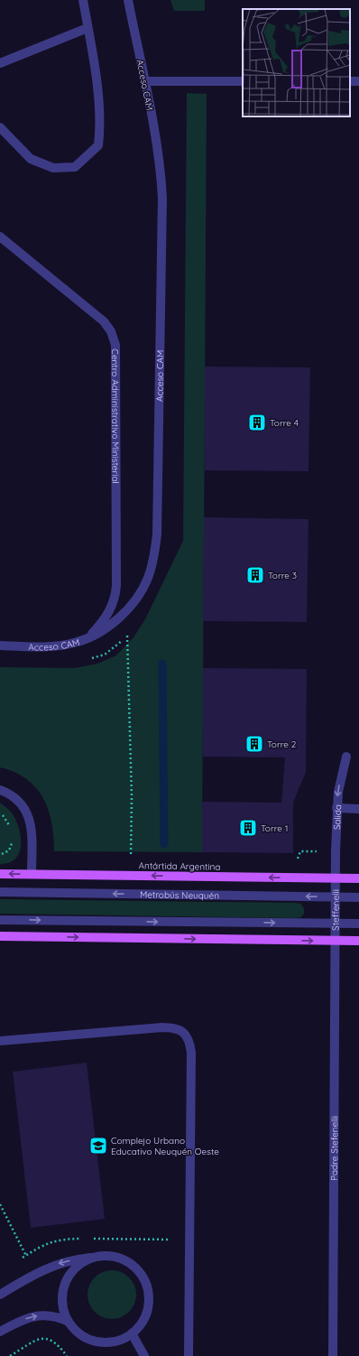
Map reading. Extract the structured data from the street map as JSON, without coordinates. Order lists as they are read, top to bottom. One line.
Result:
{"streets":{"main road":["Antártida Argentina"],"street":["Acceso CAM","Centro Administrativo Ministerial","Salida","Metrobús Neuquén","Steffenelli","Padre Stefenelli"]},"crossings":[["Acceso CAM","Centro Administrativo Ministerial"],["Salida","Antártida Argentina"],["Salida","Steffenelli"],["Antártida Argentina","Steffenelli"],["Metrobús Neuquén","Steffenelli"],["Steffenelli","Padre Stefenelli"]],"one_way":["Salida"],"places":{"building":["Torre 4","Torre 3","Torre 2","Torre 1"],"school or university":["Complejo Urbano Educativo Neuquén Oeste"]}}
